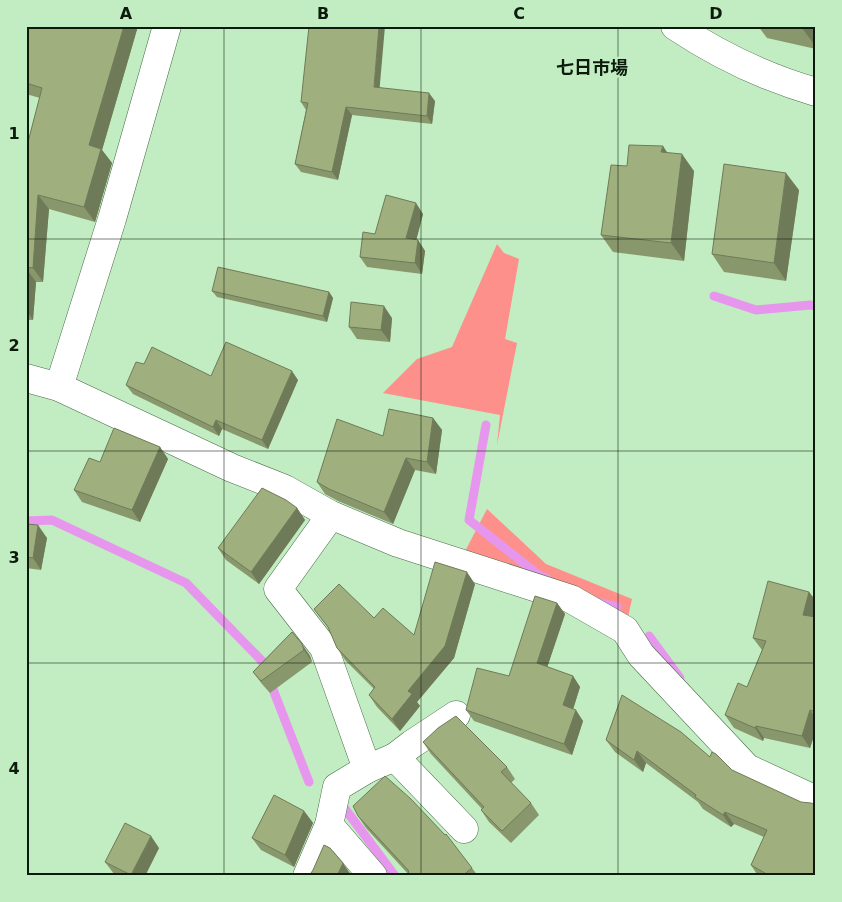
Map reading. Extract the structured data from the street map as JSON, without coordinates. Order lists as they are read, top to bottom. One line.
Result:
{"districts":["七日市場"],"grid":{"columns":["A","B","C","D"],"rows":["1","2","3","4"]}}
